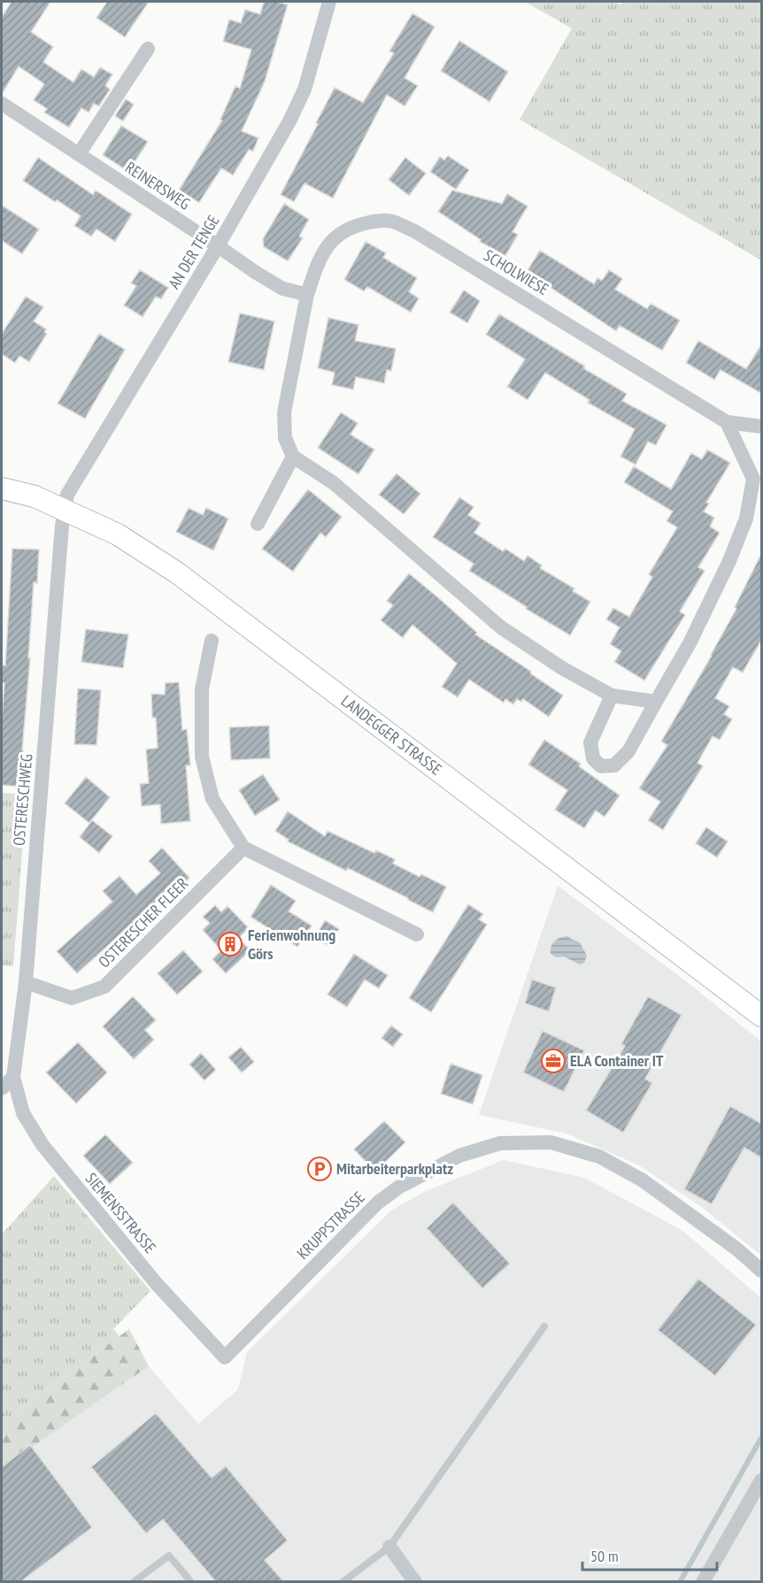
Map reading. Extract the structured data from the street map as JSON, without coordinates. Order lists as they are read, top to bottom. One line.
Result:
{"streets":{"main road":["LANDEGGER STRASSE"],"street":["REINERSWEG","AN DER TENGE","SCHOLWIESE","OSTERESCHWEG","OSTERESCHER FLEER","SIEMENSSTRASSE","KRUPPSTRASSE"]},"crossings":[["REINERSWEG","AN DER TENGE"],["AN DER TENGE","LANDEGGER STRASSE"],["AN DER TENGE","OSTERESCHWEG"],["LANDEGGER STRASSE","OSTERESCHWEG"],["OSTERESCHWEG","OSTERESCHER FLEER"],["OSTERESCHWEG","SIEMENSSTRASSE"],["SIEMENSSTRASSE","KRUPPSTRASSE"]],"places":{"building":["Ferienwohnung Görs"],"office":["ELA Container IT"],"parking":["Mitarbeiterparkplatz"]},"scale_bar":"50 m"}
